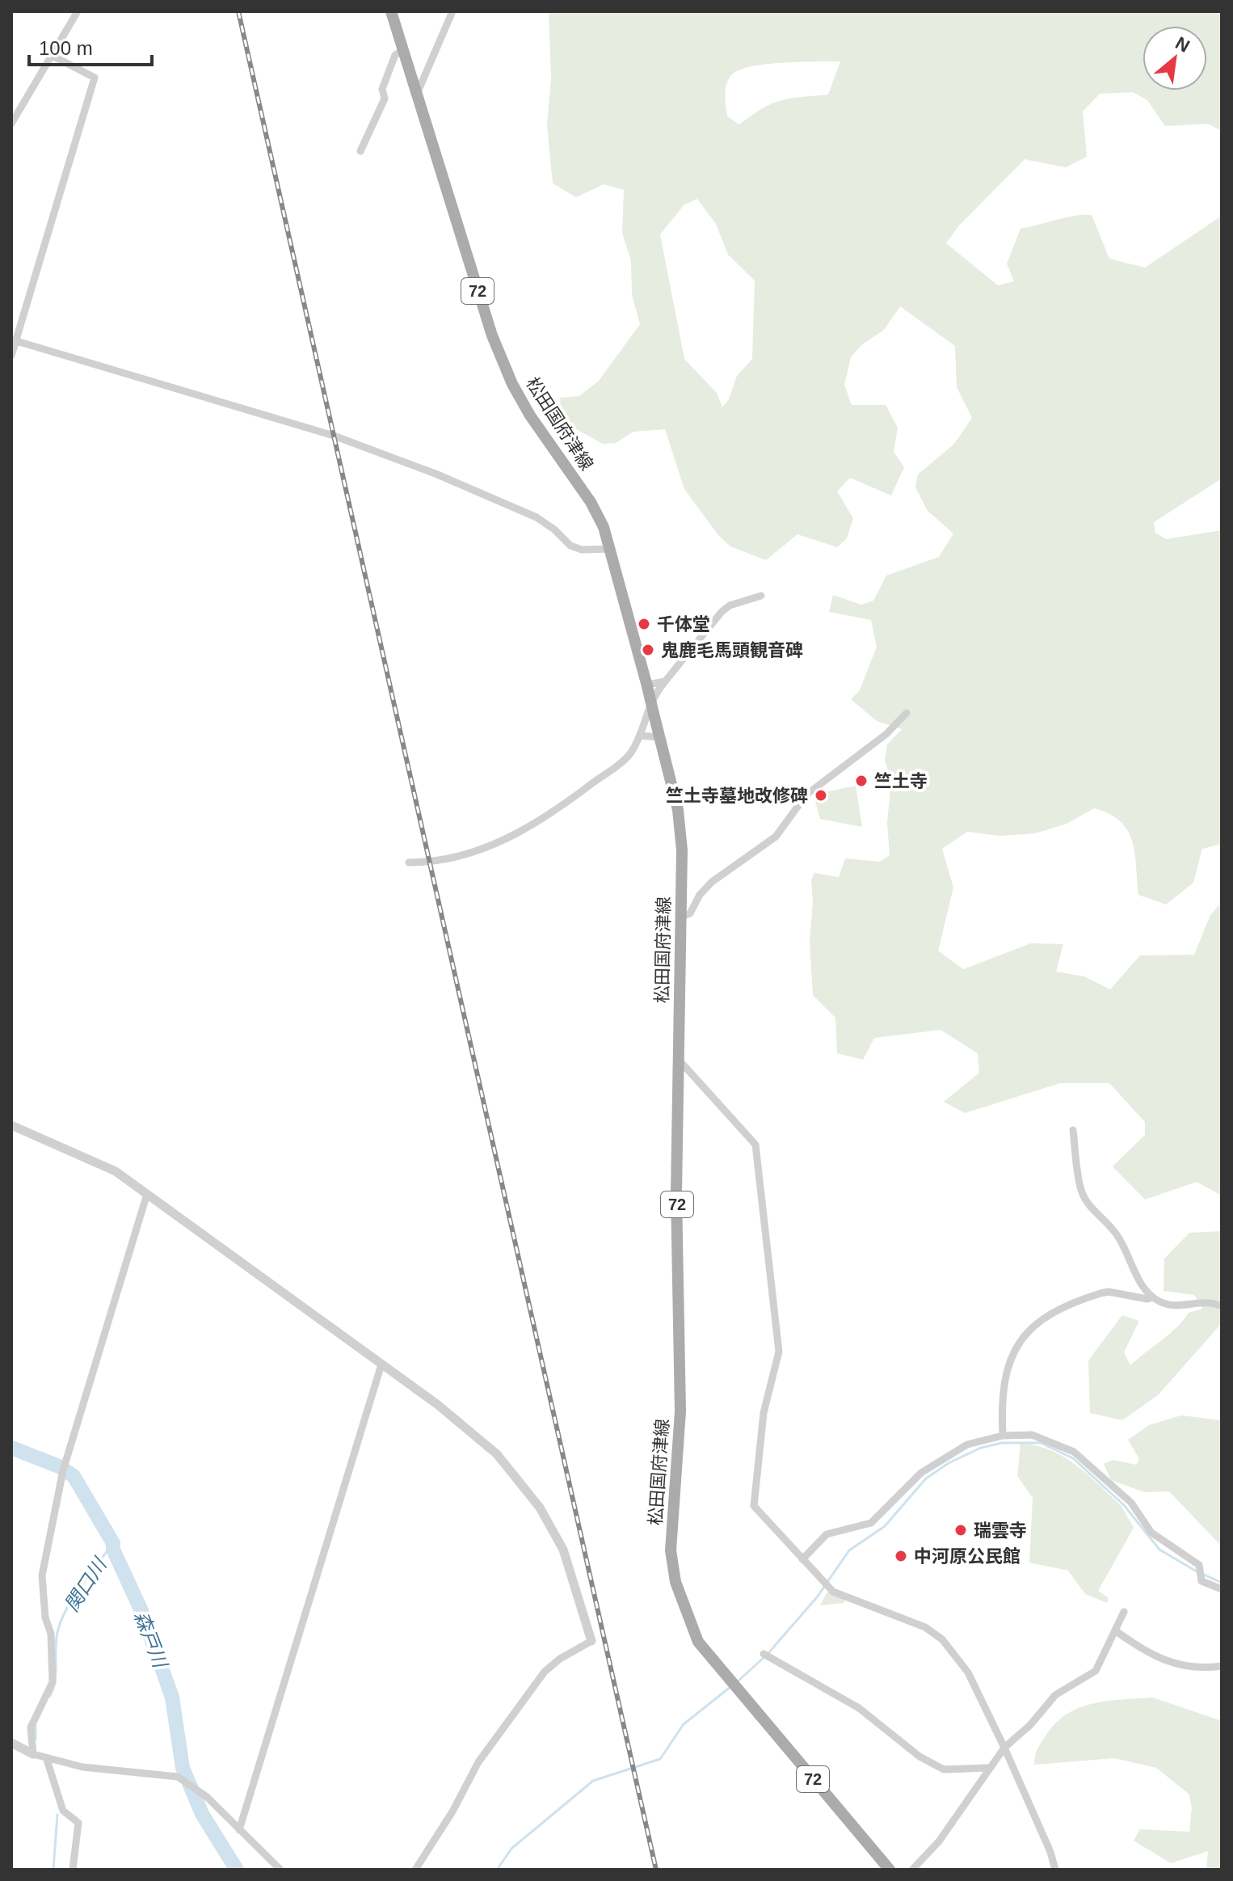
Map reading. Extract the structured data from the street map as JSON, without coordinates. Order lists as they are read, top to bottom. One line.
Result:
{"streets":{"main road":["72","松田国府津線"]},"water":["関口川","森戸川"],"places":["千体堂","鬼鹿毛馬頭観音碑","竺土寺","竺土寺墓地改修碑","瑞雲寺","中河原公民館"],"scale_bar":"100 m","north":"top right"}
